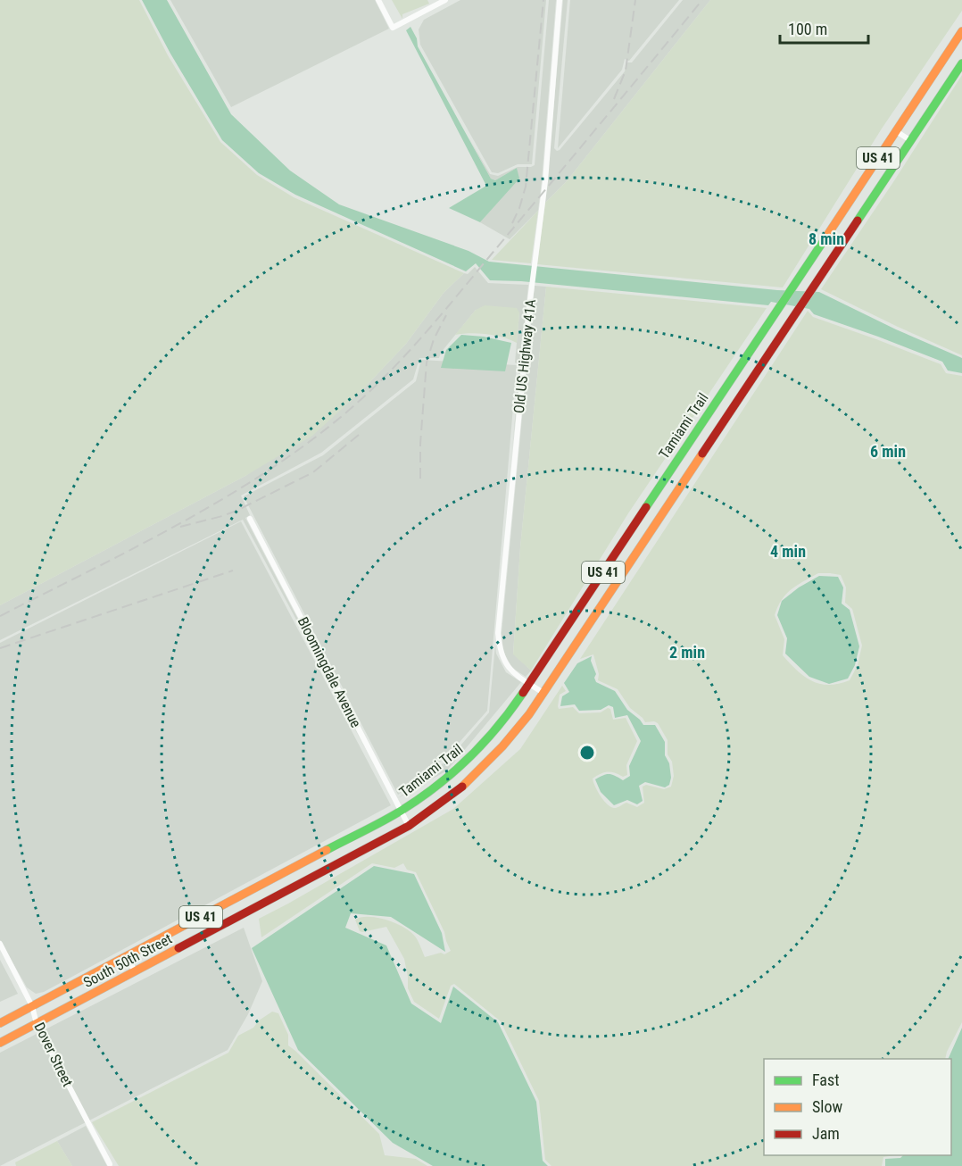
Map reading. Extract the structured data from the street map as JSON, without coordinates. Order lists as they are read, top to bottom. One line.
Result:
{"streets":{"main road":["US 41","Tamiami Trail","South 50th Street"],"street":["Old US Highway 41A","Bloomingdale Avenue","Dover Street"]},"crossings":[["US 41","Old US Highway 41A"],["US 41","Bloomingdale Avenue"],["US 41","South 50th Street"],["Old US Highway 41A","Tamiami Trail"],["Tamiami Trail","Bloomingdale Avenue"],["Tamiami Trail","South 50th Street"],["Bloomingdale Avenue","South 50th Street"],["South 50th Street","Dover Street"]],"legend":["Fast","Slow","Jam"],"scale_bar":"100 m","rings":["8 min","6 min","4 min","2 min"]}
